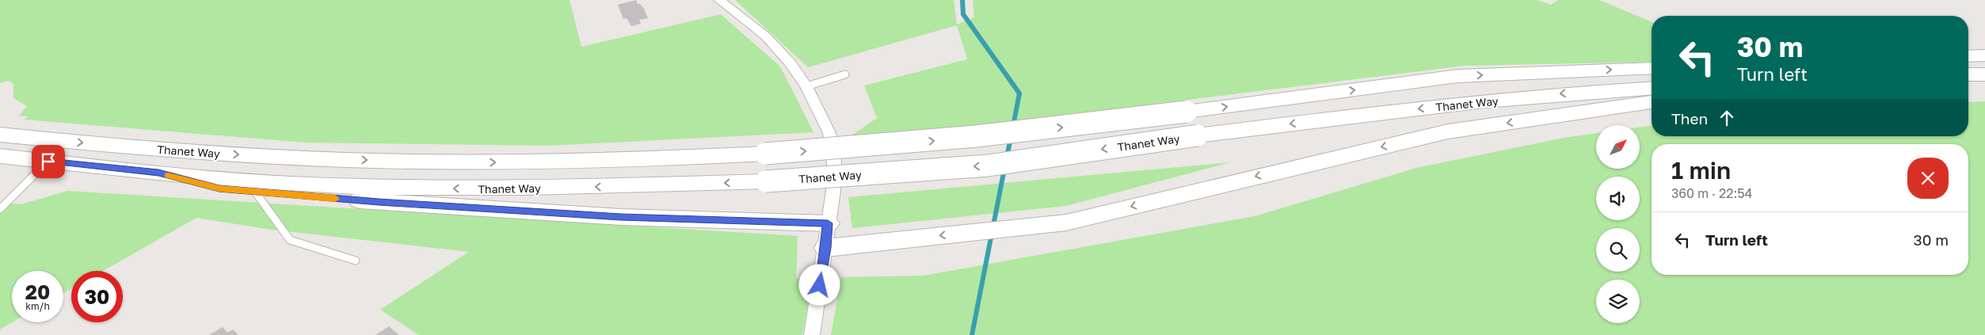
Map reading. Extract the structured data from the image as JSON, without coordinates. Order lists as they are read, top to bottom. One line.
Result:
{"streets":{"highway":["Thanet Way"]},"north":"top right","page":{"turn":["30 m","Turn left"],"then":"Then","heading":["1 min","360 m · 22:54"],"list":[{"name":"Turn left","value":"30 m"}],"speed":"20 km/h","limit":"30"}}
